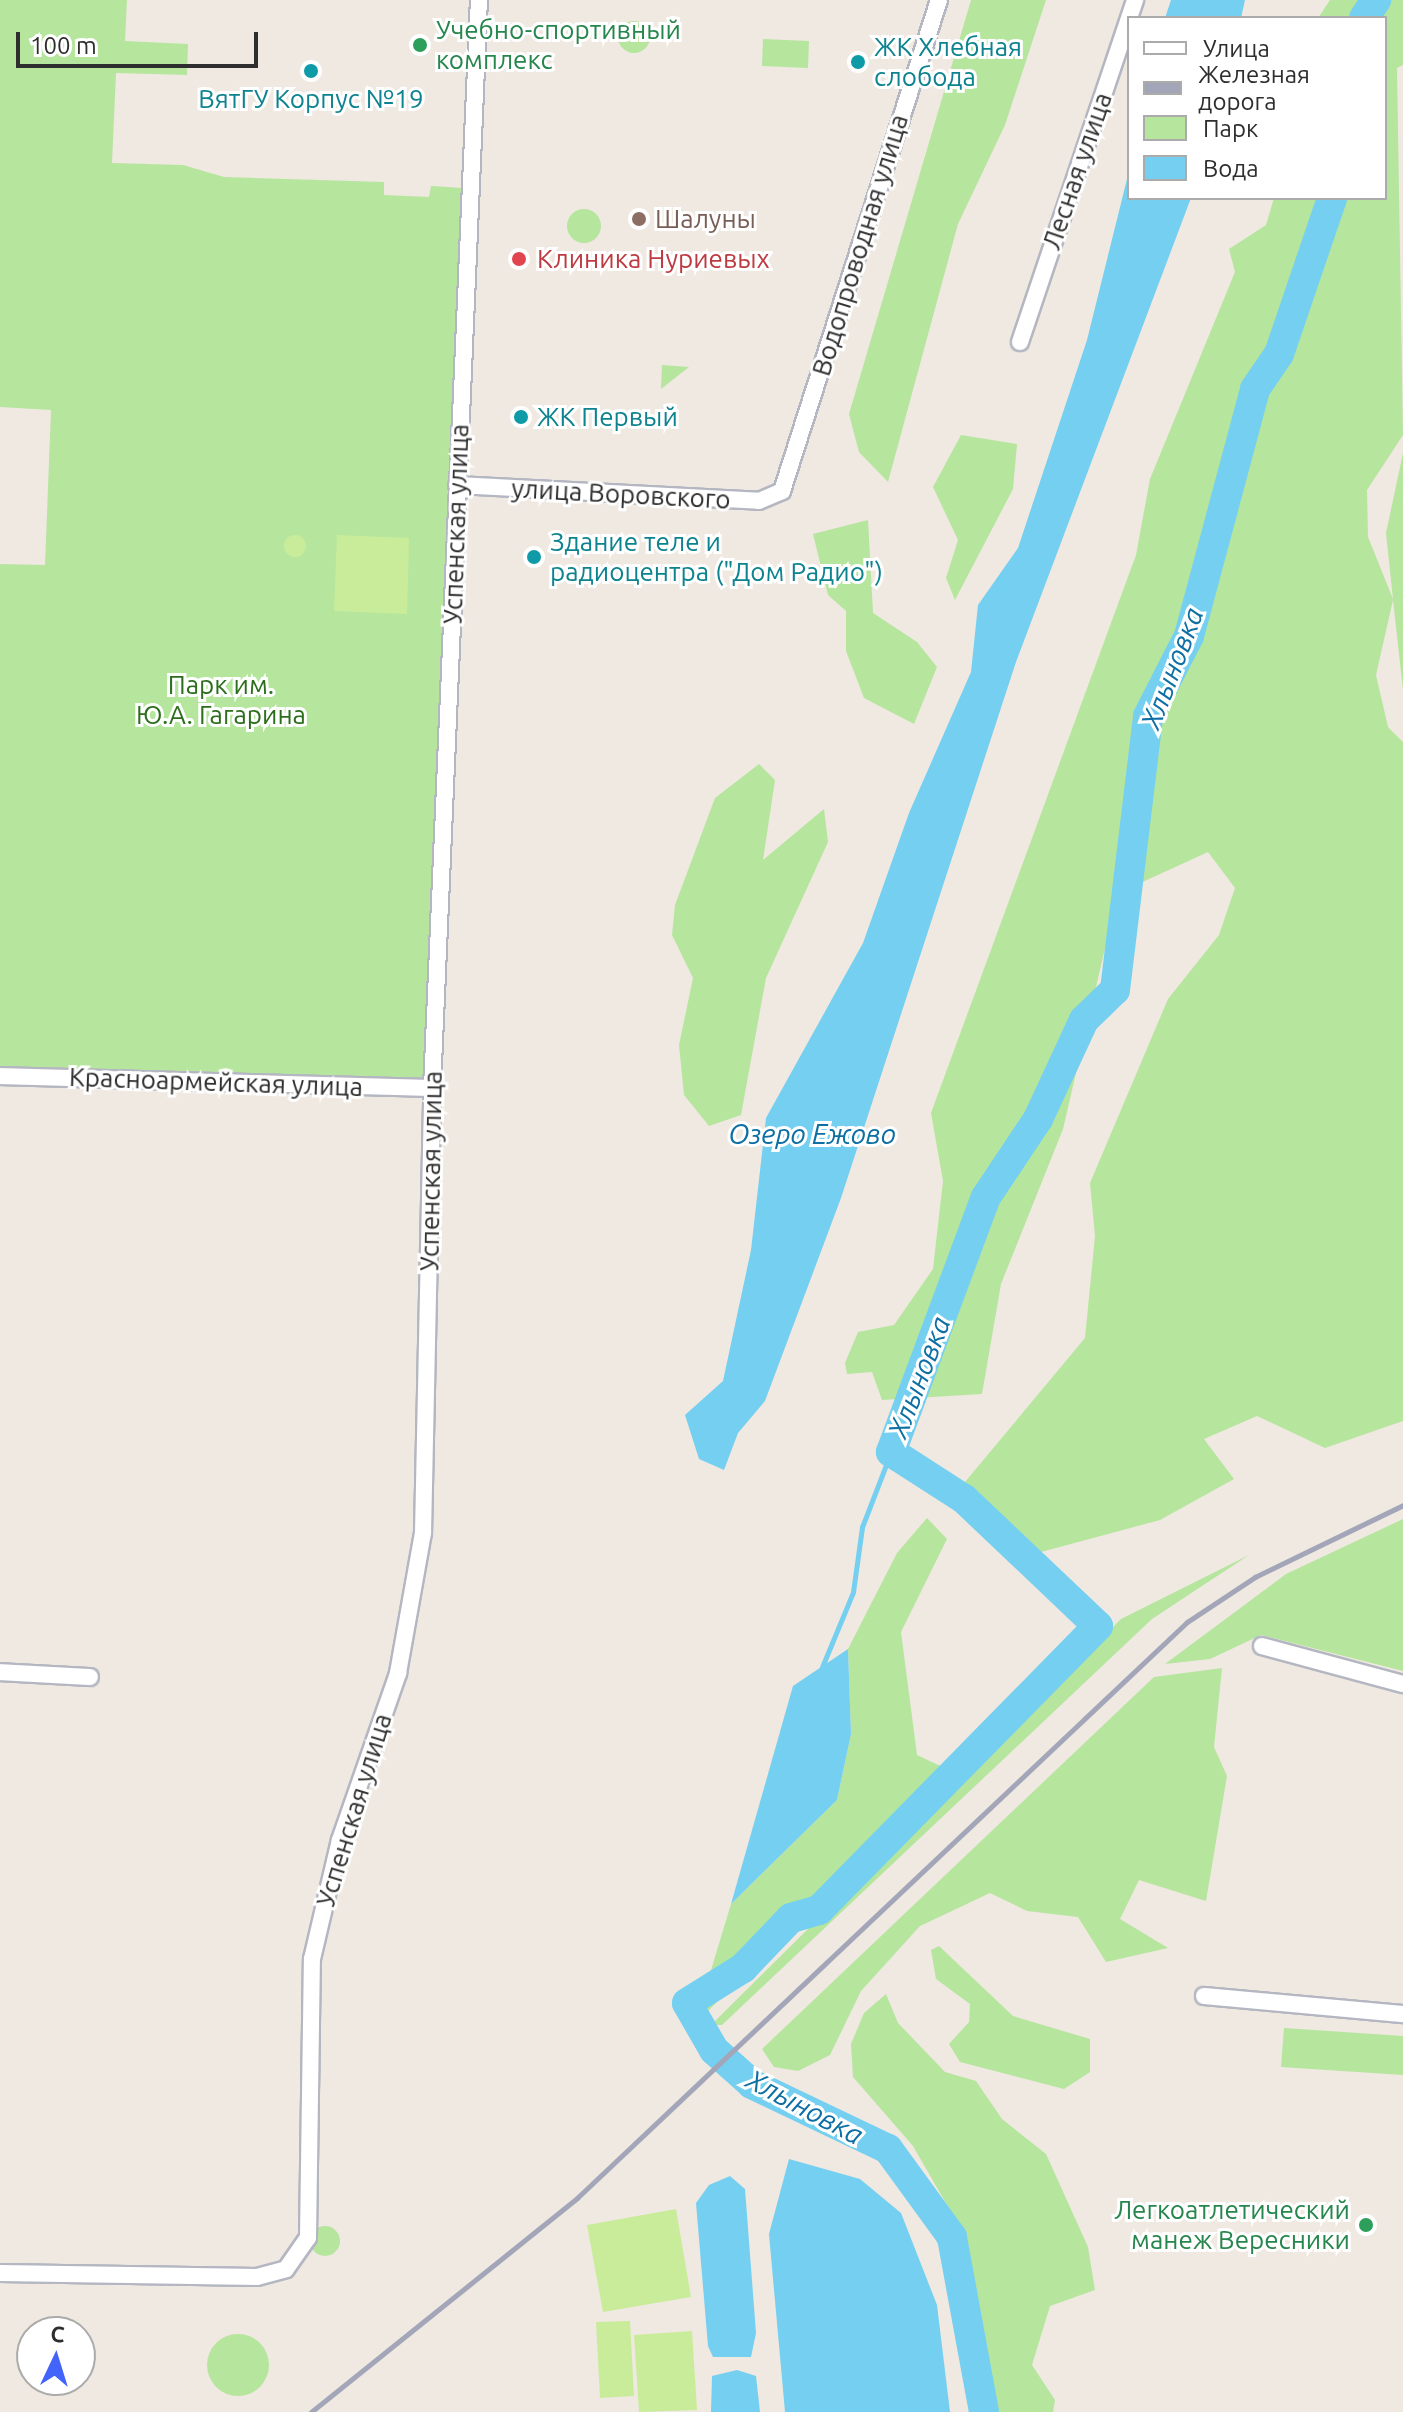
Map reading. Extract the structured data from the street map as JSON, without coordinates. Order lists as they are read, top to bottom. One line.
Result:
{"streets":{"street":["Лесная улица","Водопроводная улица","улица Воровского","Успенская улица","Красноармейская улица"]},"crossings":[["Водопроводная улица","улица Воровского"],["улица Воровского","Успенская улица"],["Успенская улица","Красноармейская улица"]],"water":["Хлыновка","Озеро Ежово"],"parks":["Парк им. Ю.А. Гагарина"],"places":["Учебно-спортивный комплекс","ЖК Хлебная слобода","ВятГУ Корпус №19","Шалуны","Клиника Нуриевых","ЖК Первый","Здание теле и радиоцентра (\"Дом Радио\")","Легкоатлетический манеж Вересники"],"legend":["Улица","Железная дорога","Парк","Вода"],"scale_bar":"100 m","north":"top"}
